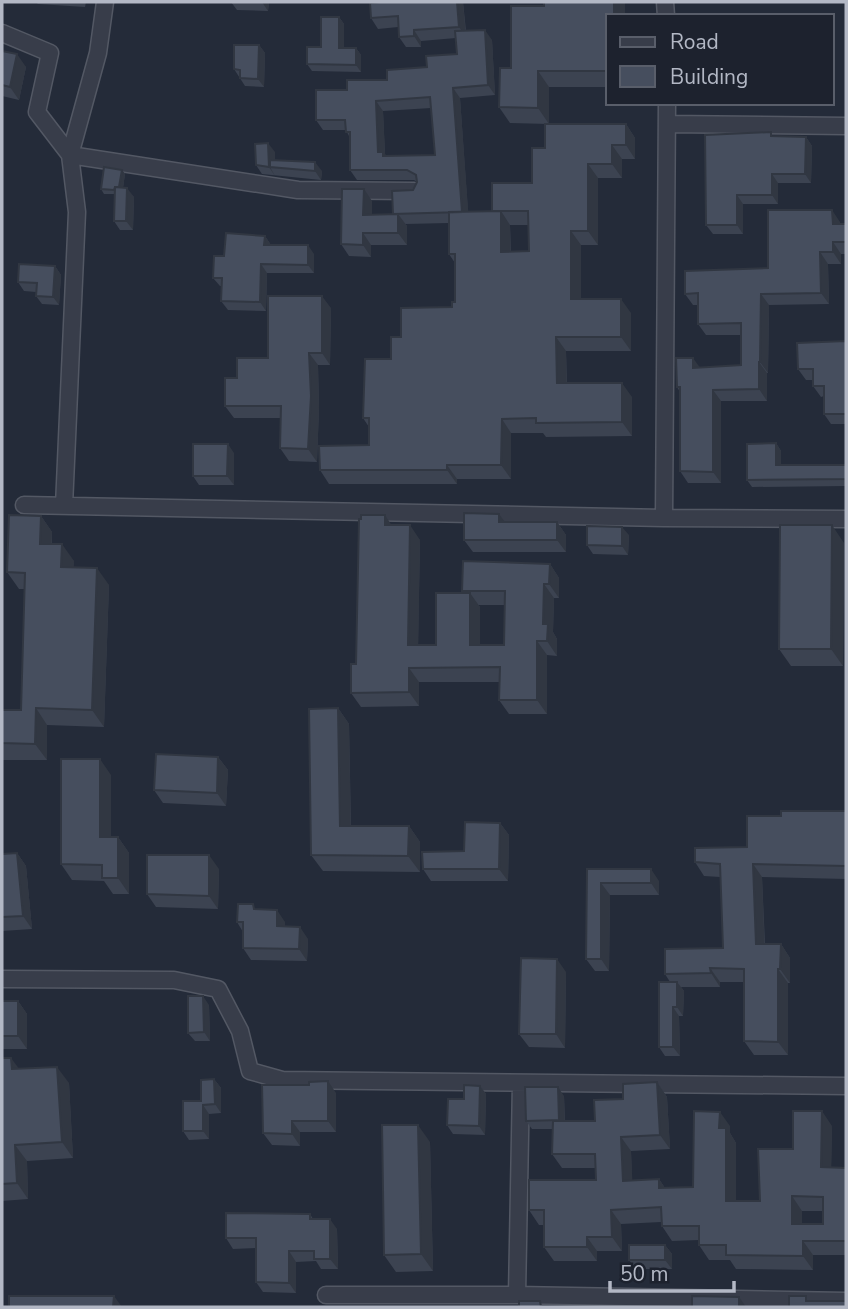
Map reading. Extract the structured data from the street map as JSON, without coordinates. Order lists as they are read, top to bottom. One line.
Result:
{"legend":["Road","Building"],"scale_bar":"50 m"}
